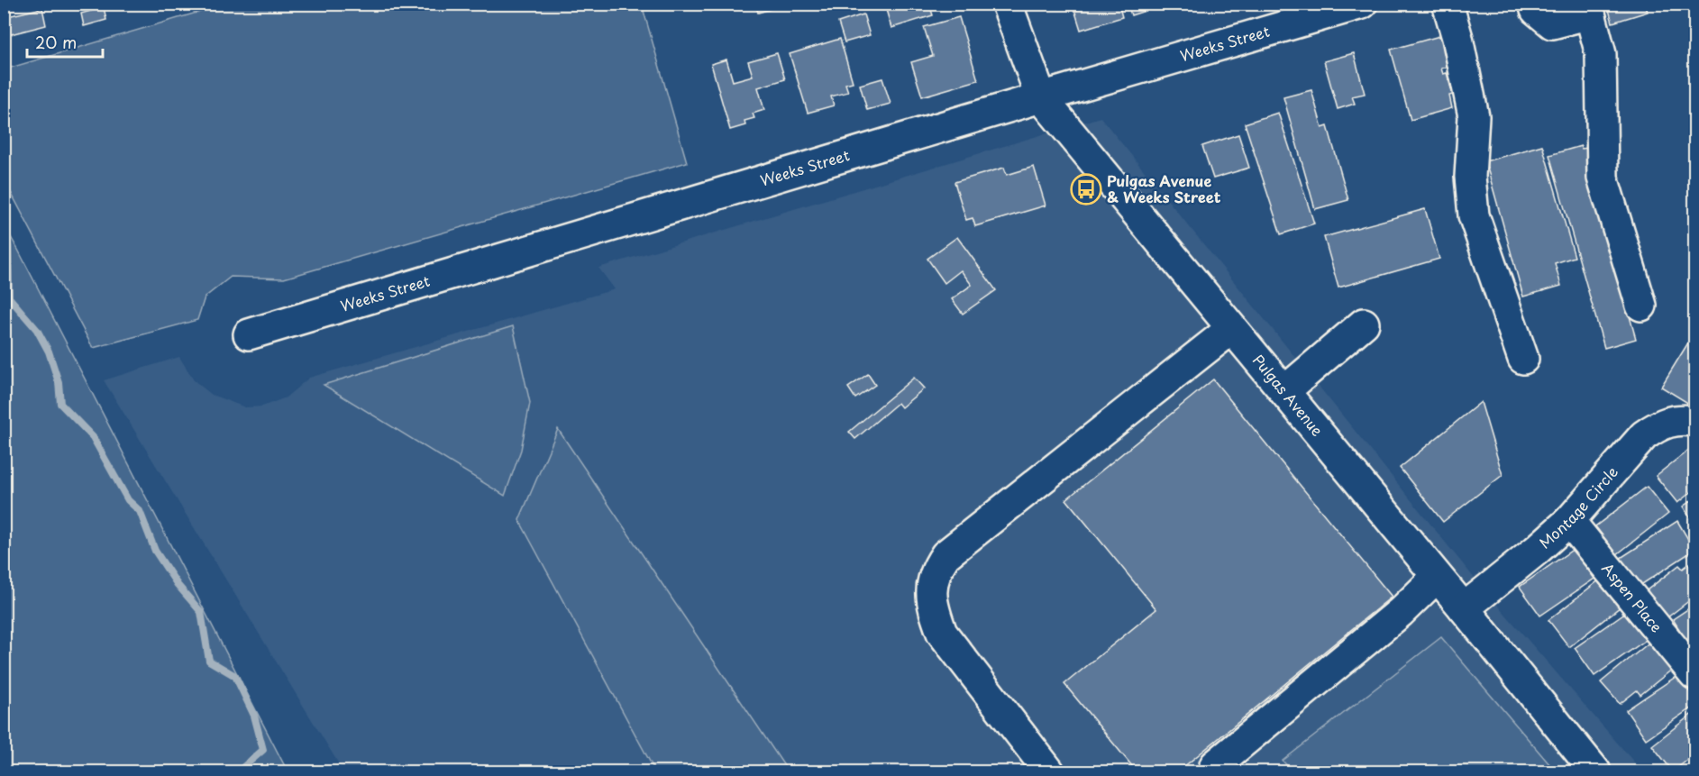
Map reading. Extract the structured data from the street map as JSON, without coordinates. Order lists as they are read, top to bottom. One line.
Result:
{"streets":{"street":["Weeks Street","Pulgas Avenue","Montage Circle","Aspen Place"]},"crossings":[["Weeks Street","Pulgas Avenue"],["Pulgas Avenue","Montage Circle"],["Montage Circle","Aspen Place"]],"places":{"bus stop":["Pulgas Avenue & Weeks Street"]},"scale_bar":"20 m"}
